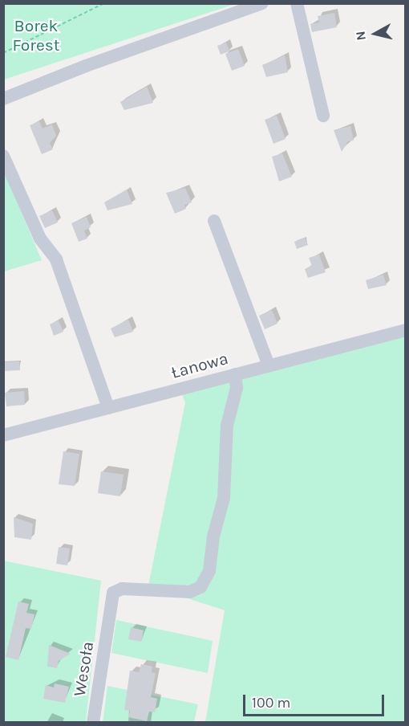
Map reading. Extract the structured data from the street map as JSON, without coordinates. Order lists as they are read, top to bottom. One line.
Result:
{"streets":{"street":["Łanowa","Wesoła"]},"crossings":[["Łanowa","Wesoła"]],"parks":["Borek Forest"],"scale_bar":"100 m","north":"left"}
